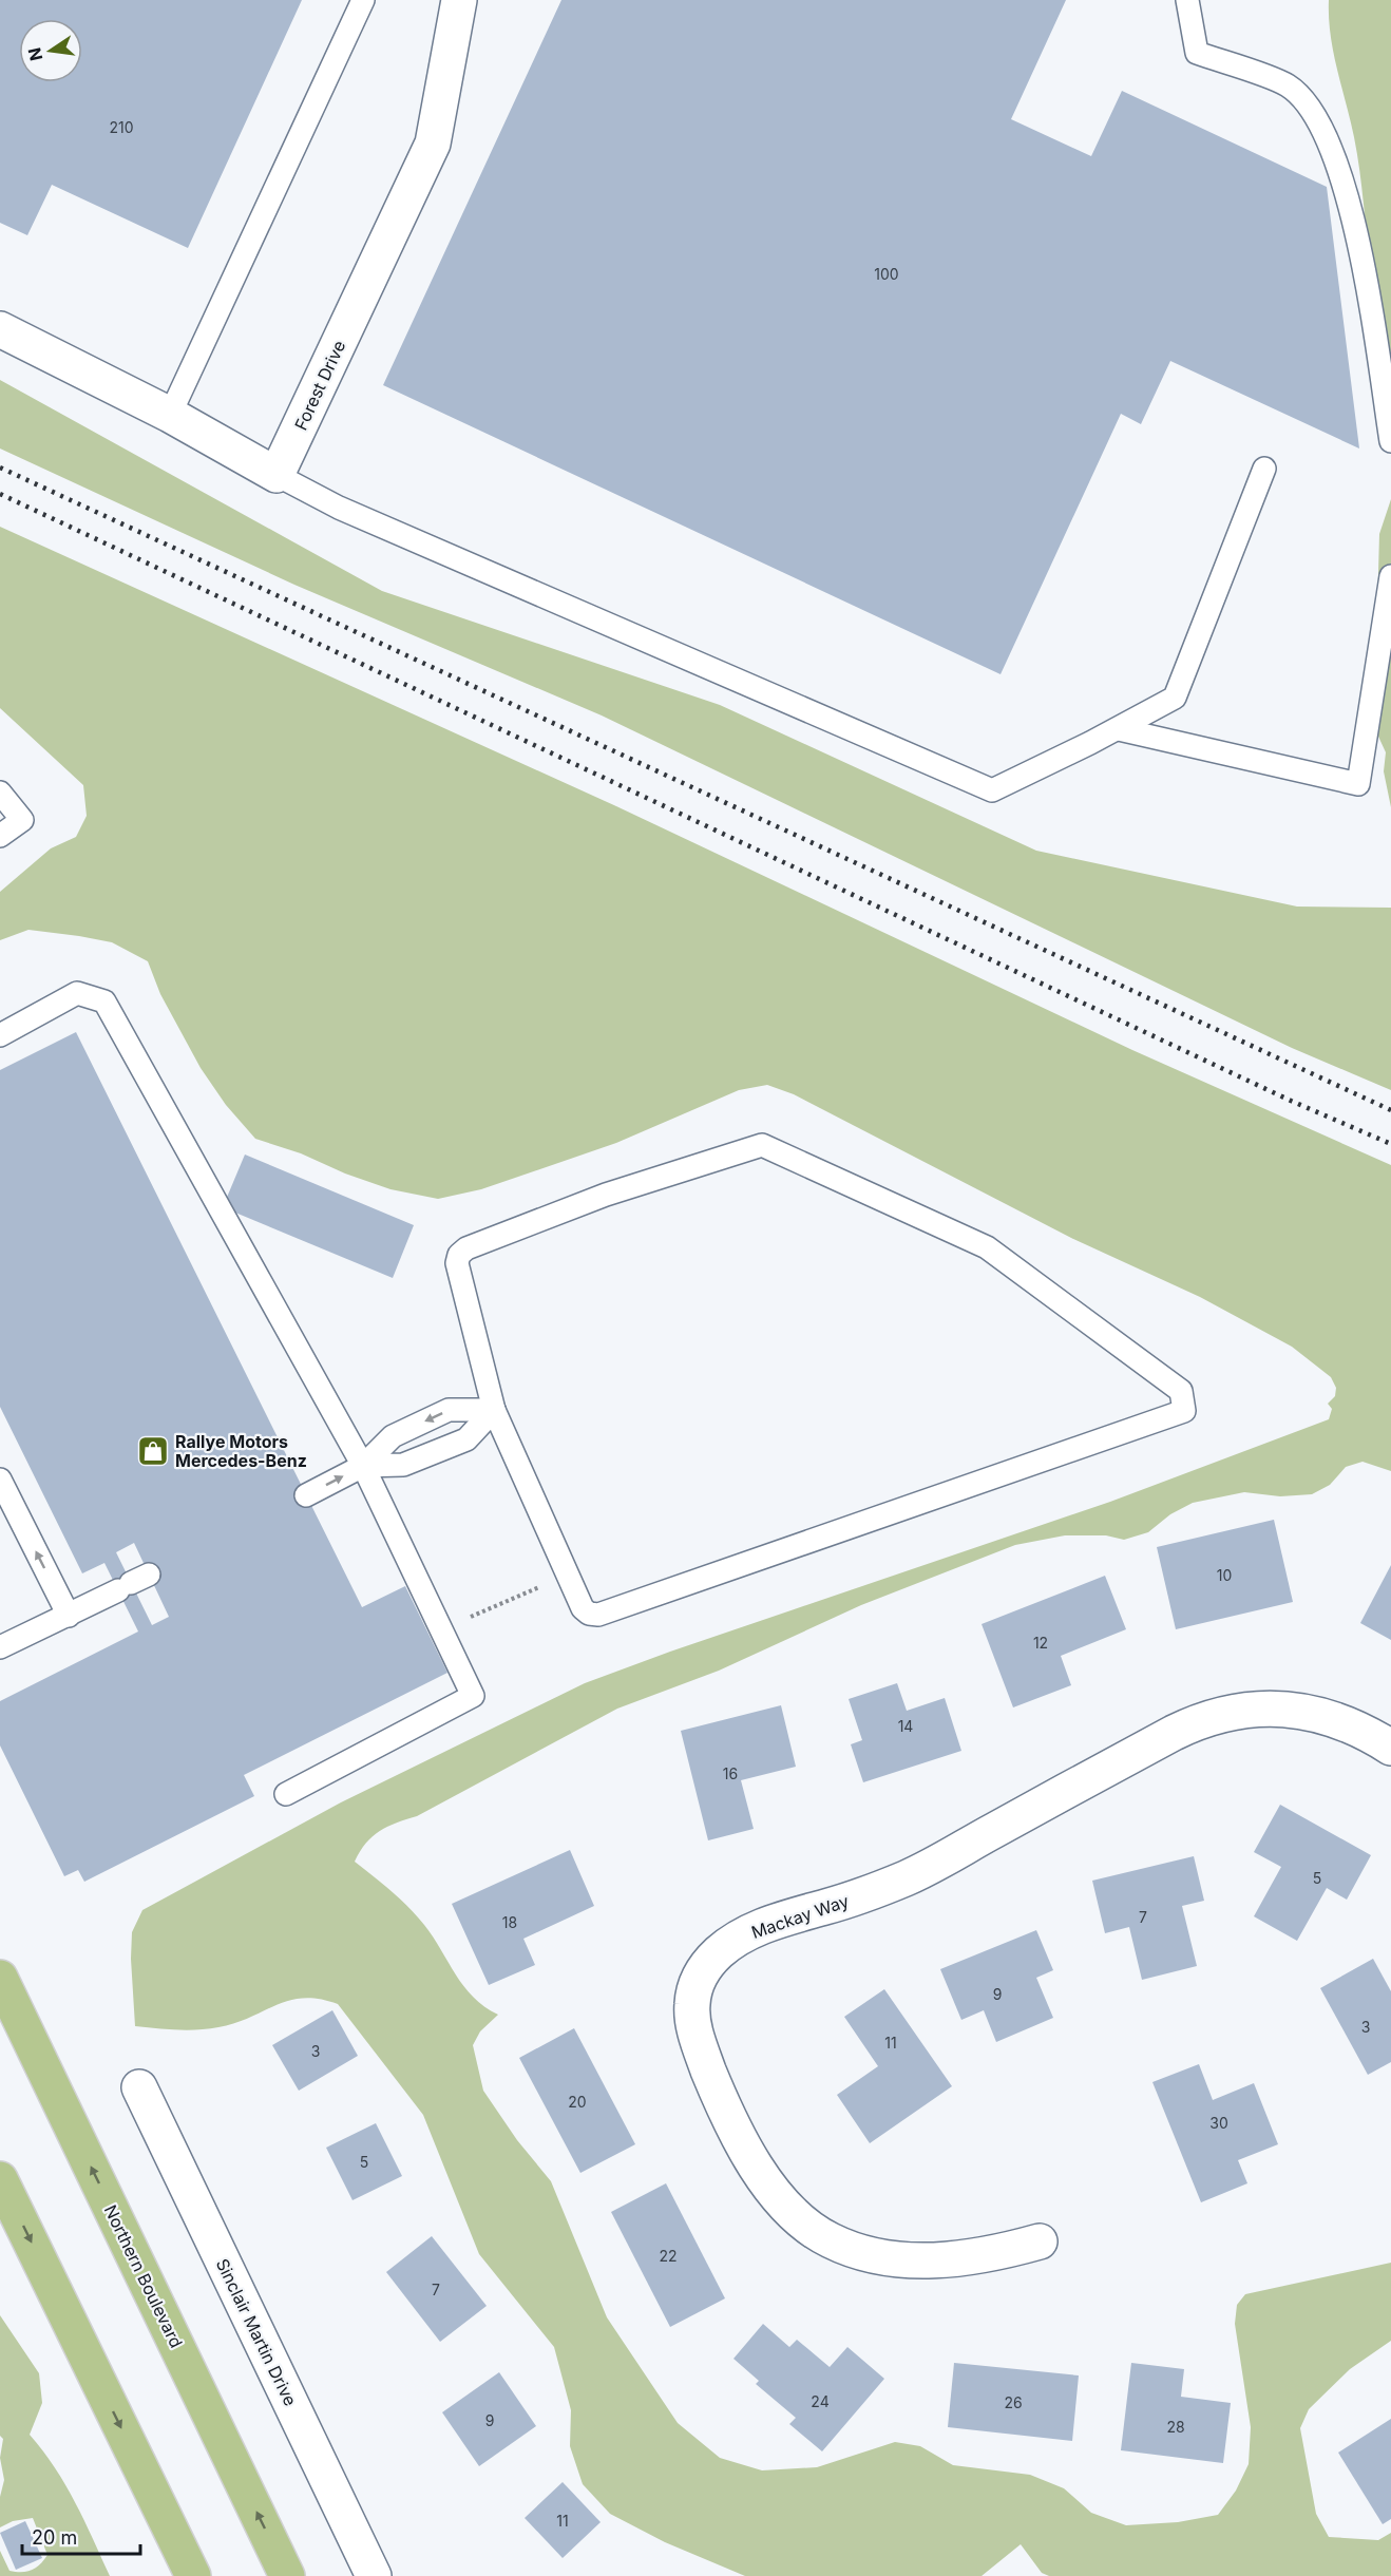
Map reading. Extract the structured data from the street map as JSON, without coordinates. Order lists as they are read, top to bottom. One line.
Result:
{"streets":{"main road":["Northern Boulevard"],"street":["Forest Drive","Mackay Way","Sinclair Martin Drive"]},"places":{"shop":["Rallye Motors Mercedes-Benz"]},"house_numbers":["210","100","10","12","14","16","5","7","18","9","3","11","3","20","30","5","22","7","24","26","9","28","11"],"scale_bar":"20 m","north":"left"}
